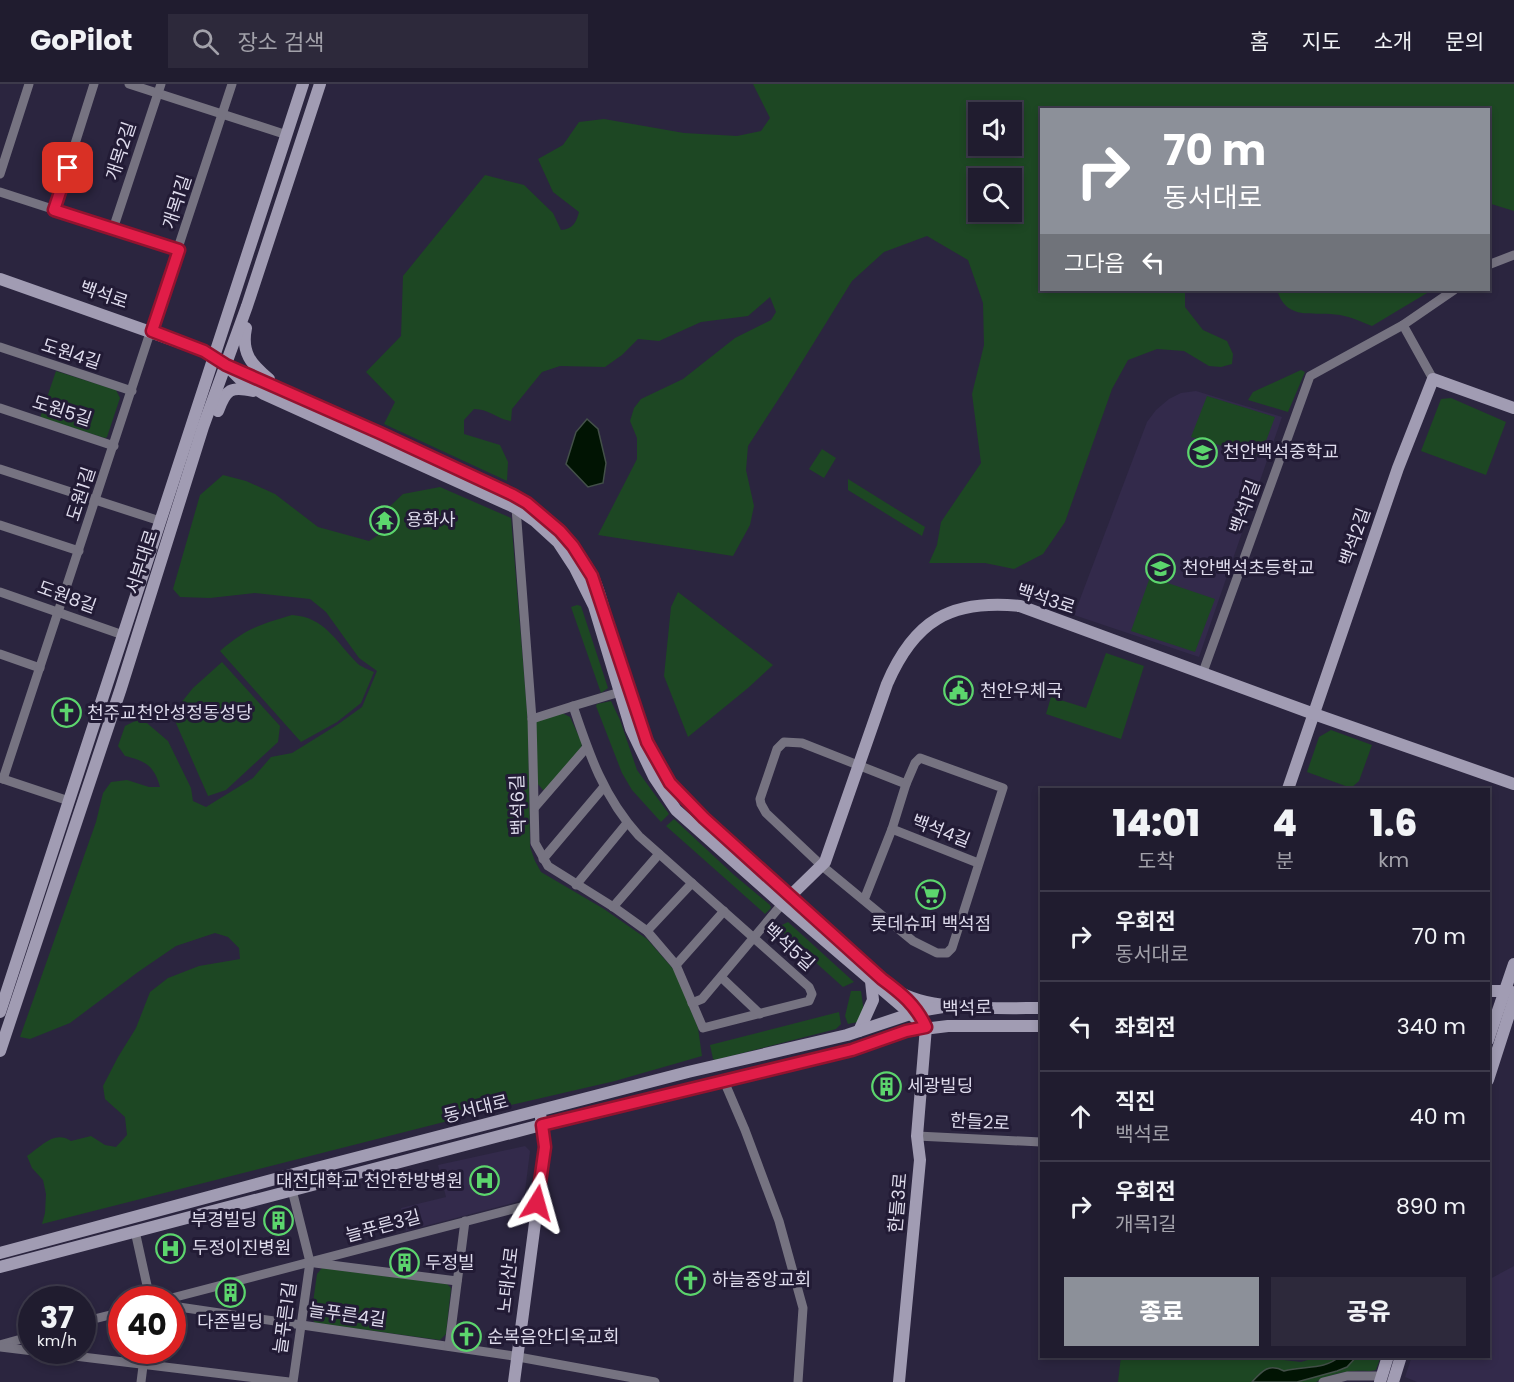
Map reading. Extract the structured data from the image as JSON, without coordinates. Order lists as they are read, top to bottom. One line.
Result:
{"streets":{"main road":["백석로","백석2길","서부대로","백석3로","동서대로","한들3로","노태산로"],"street":["개목2길","개목1길","도원4길","도원5길","도원1길","백석1길","도원8길","백석6길","백석4길","백석5길","한들2로","늘푸른3길","늘푸른4길","늘푸른1길"]},"crossings":[["개목1길","백석로"],["개목1길","도원1길"],["백석로","도원1길"],["백석로","서부대로"],["백석로","백석3로"],["백석로","백석6길"],["백석로","동서대로"],["백석로","한들3로"],["도원4길","도원1길"],["도원5길","도원1길"],["도원1길","도원8길"],["백석1길","백석3로"],["백석2길","백석3로"],["서부대로","도원8길"],["백석3로","백석5길"],["동서대로","한들3로"],["동서대로","노태산로"],["동서대로","늘푸른1길"],["한들2로","한들3로"],["늘푸른3길","노태산로"],["늘푸른3길","늘푸른1길"],["노태산로","늘푸른4길"],["늘푸른4길","늘푸른1길"]],"places":{"school or university":["천안백석중학교","천안백석초등학교"],"temple":["용화사"],"public building":["천안우체국"],"church":["천주교천안성정동성당","하늘중앙교회","순복음안디옥교회"],"supermarket":["롯데슈퍼 백석점"],"building":["세광빌딩","부경빌딩","두정빌","다존빌딩"],"hospital":["대전대학교 천안한방병원","두정이진병원"]},"page":{"header":"GoPilot","search":"장소 검색","nav":["홈","지도","소개","문의"],"turn":["70 m","동서대로"],"then":"그다음","eta":["14:01","도착","4","분","1.6","km"],"list":[{"name":"우회전","note":"동서대로","value":"70 m"},{"name":"좌회전","value":"340 m"},{"name":"직진","note":"백석로","value":"40 m"},{"name":"우회전","note":"개목1길","value":"890 m"}],"buttons":["종료","공유"],"speed":"37 km/h","limit":"40"}}
